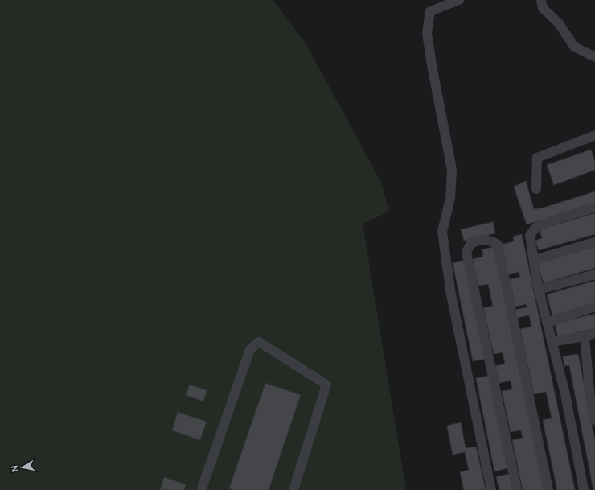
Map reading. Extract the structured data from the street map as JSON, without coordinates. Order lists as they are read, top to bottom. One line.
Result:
{"north":"left"}
